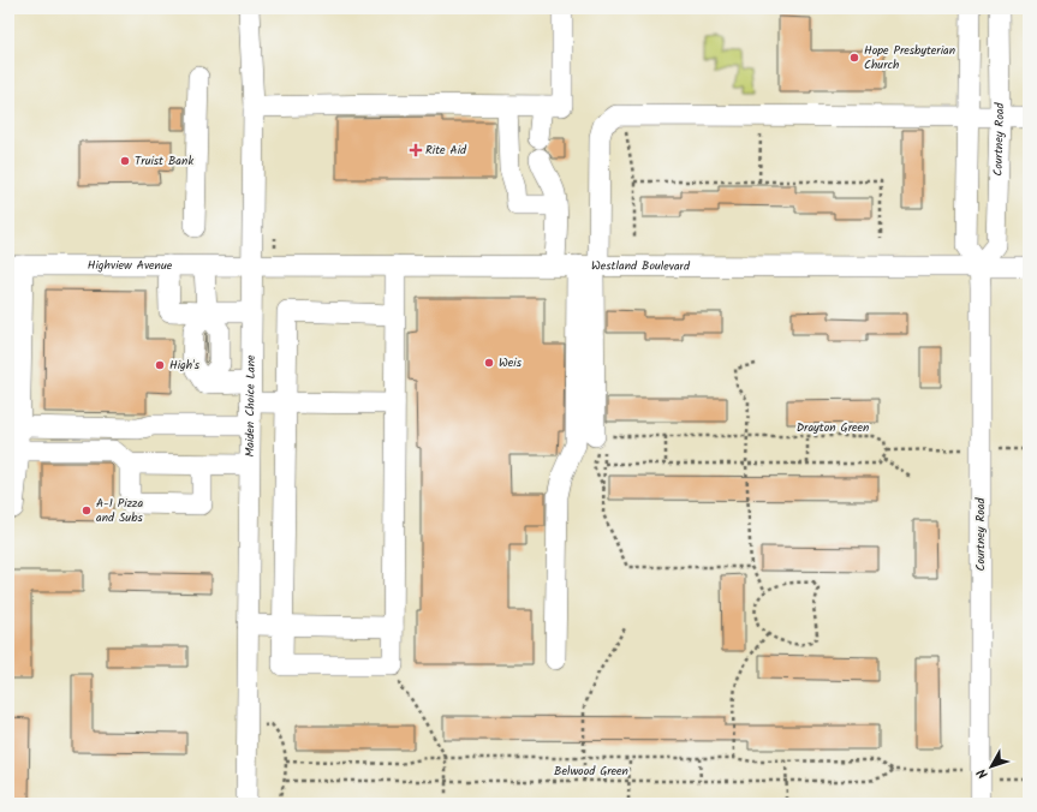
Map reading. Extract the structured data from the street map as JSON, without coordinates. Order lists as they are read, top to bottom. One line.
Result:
{"streets":{"street":["Courtney Road","Highview Avenue","Westland Boulevard","Maiden Choice Lane"],"path":["Drayton Green","Belwood Green"]},"crossings":[["Courtney Road","Westland Boulevard"],["Courtney Road","Belwood Green"],["Highview Avenue","Westland Boulevard"],["Highview Avenue","Maiden Choice Lane"],["Westland Boulevard","Maiden Choice Lane"]],"places":{"other":["Hope Presbyterian Church","Truist Bank","Weis","High's","A-1 Pizza and Subs"],"health":["Rite Aid"]},"north":"bottom left"}
